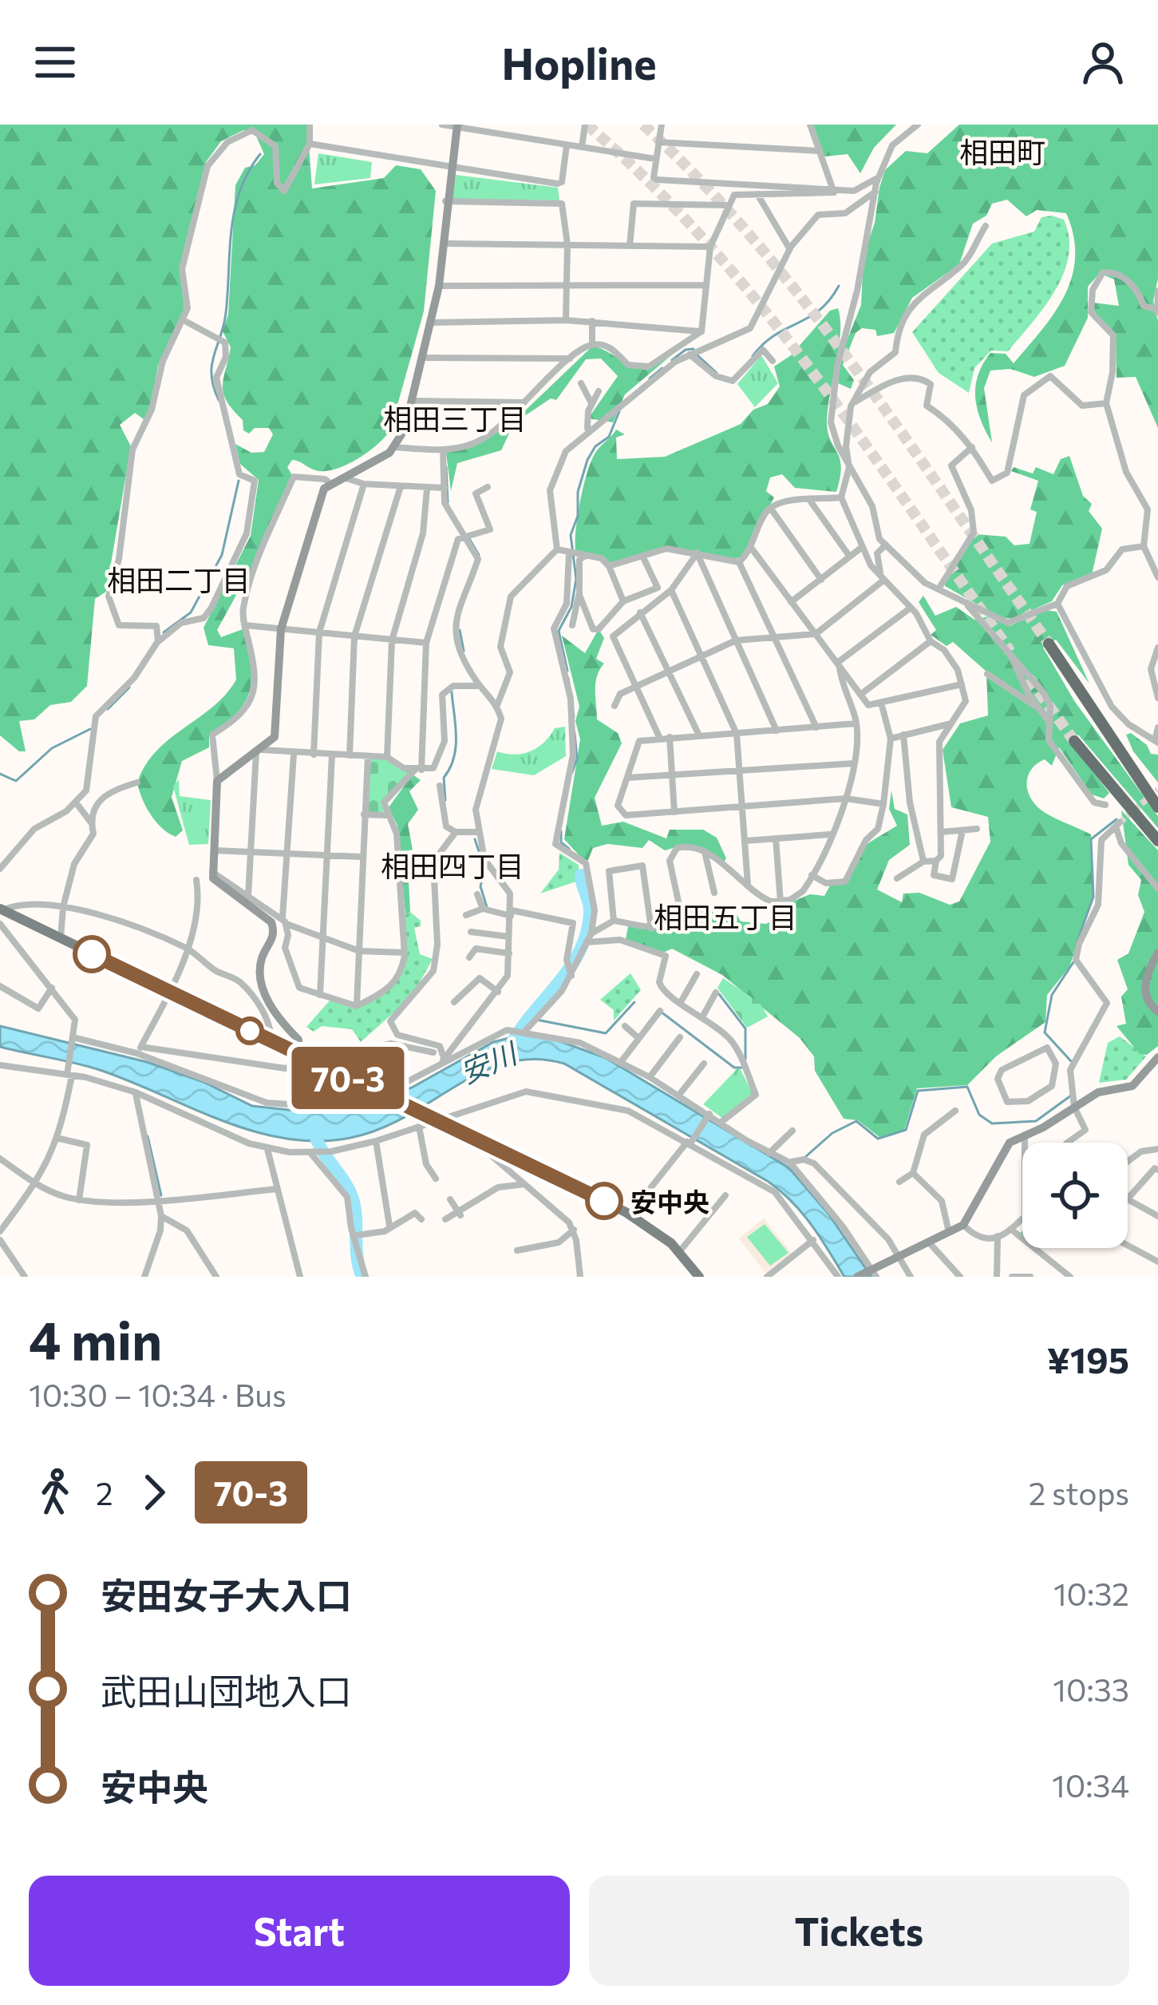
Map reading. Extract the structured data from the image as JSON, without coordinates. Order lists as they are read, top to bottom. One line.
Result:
{"districts":["相田町","相田三丁目","相田二丁目","相田四丁目","相田五丁目"],"water":["安川"],"places":["安中央"],"lines":["bus line 70-3"],"page":{"header":"Hopline","on_map":"70-3","heading":["4 min","10:30 – 10:34 · Bus","¥195"],"legs":["2","70-3","2 stops"],"list":[{"name":"安田女子大入口","value":"10:32"},{"name":"武田山団地入口","value":"10:33"},{"name":"安中央","value":"10:34"}],"buttons":["Start","Tickets"]}}
